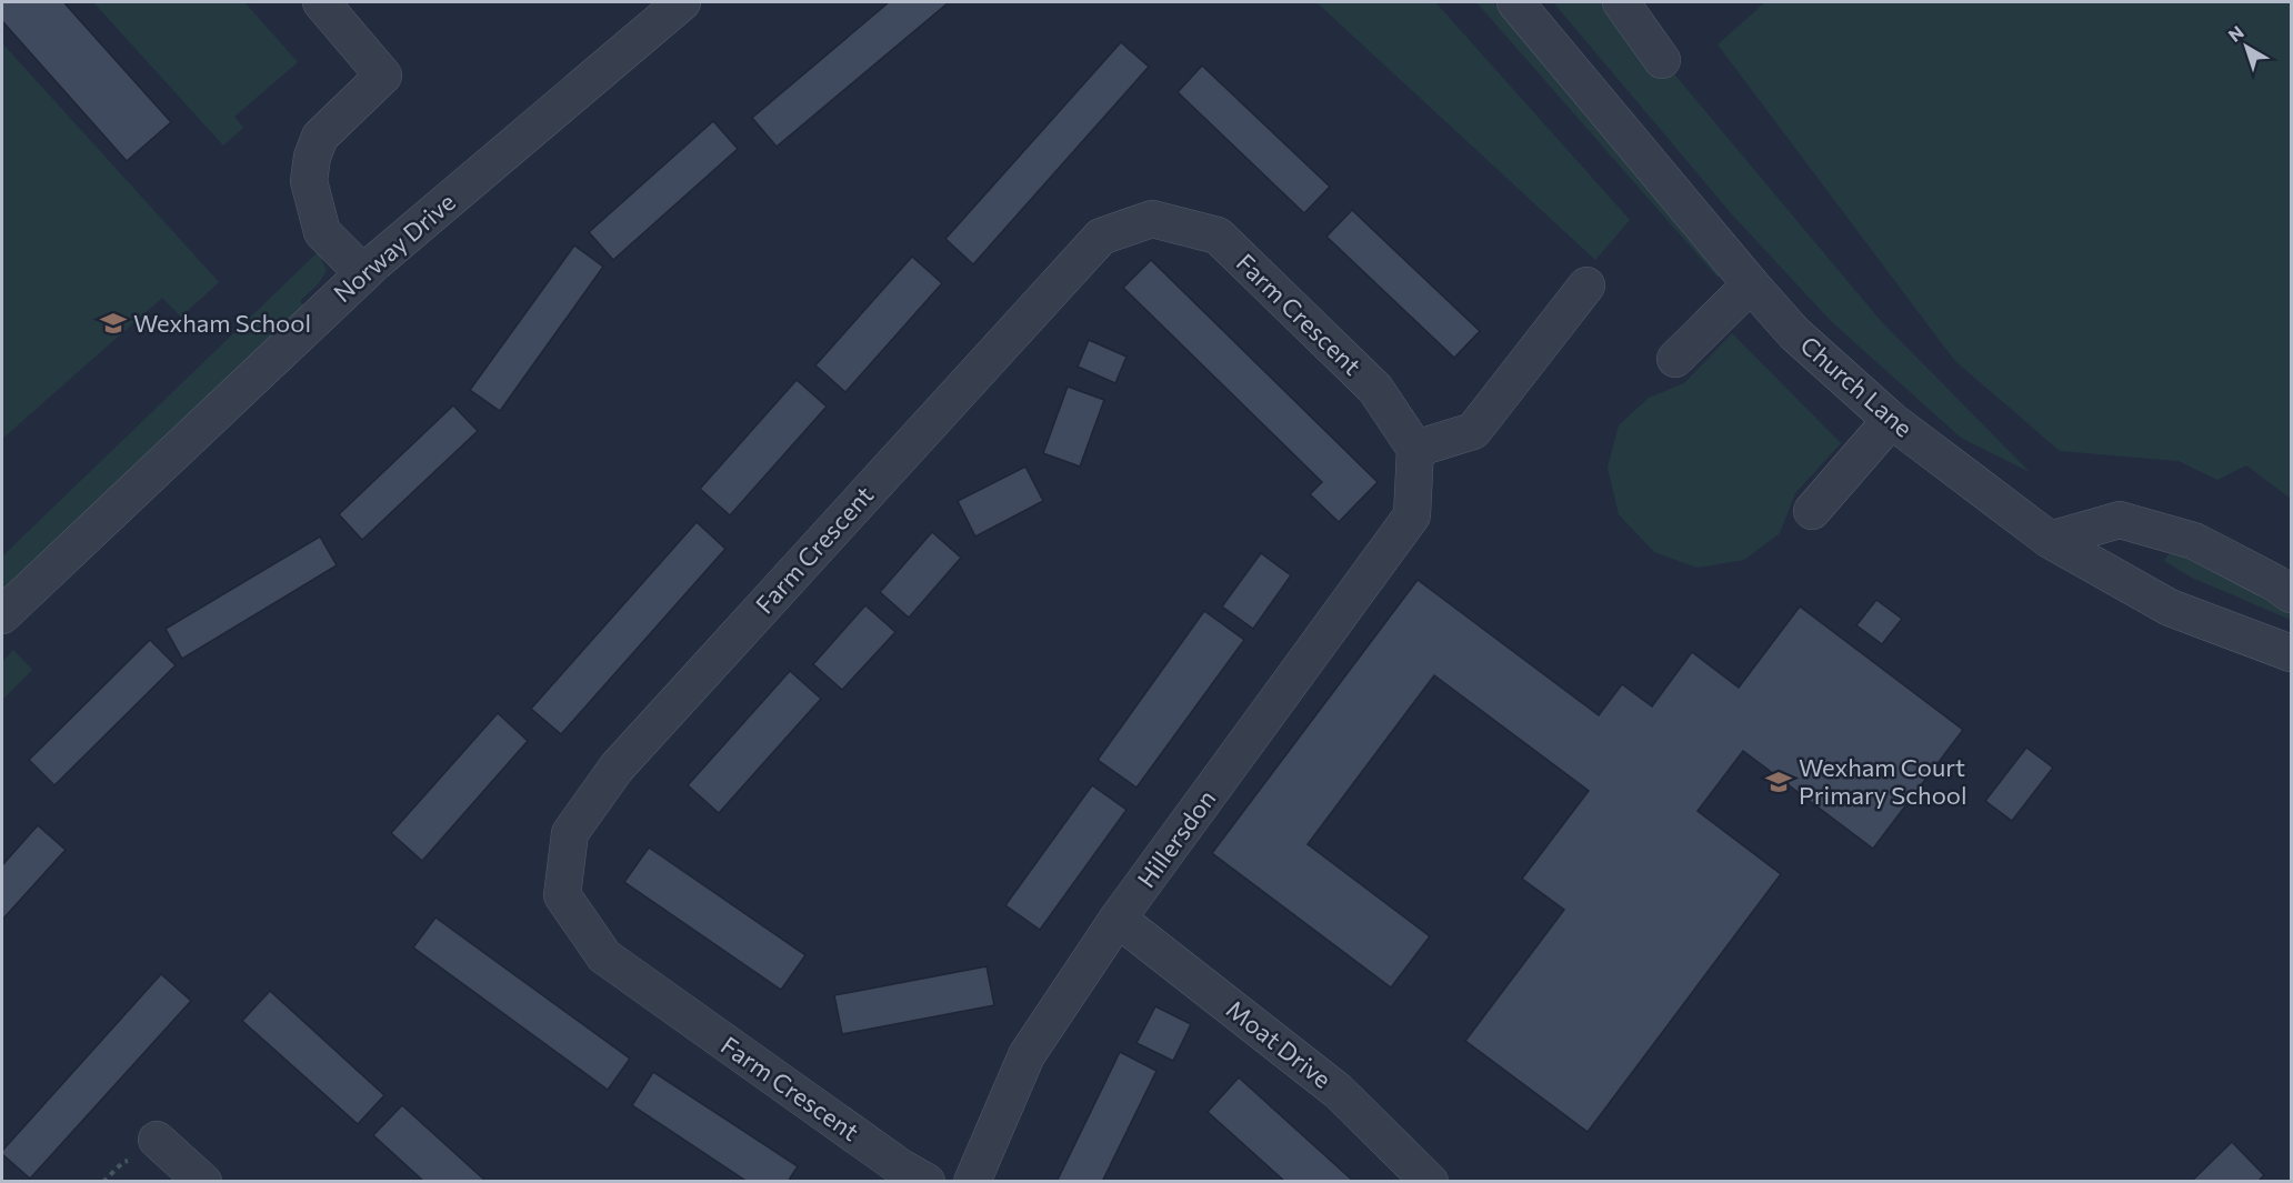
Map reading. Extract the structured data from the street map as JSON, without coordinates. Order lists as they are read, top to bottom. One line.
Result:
{"streets":{"street":["Norway Drive","Farm Crescent","Church Lane","Hillersdon","Moat Drive"]},"crossings":[["Farm Crescent","Hillersdon"],["Hillersdon","Moat Drive"]],"places":{"school or university":["Wexham School","Wexham Court Primary School"]},"north":"top left"}
